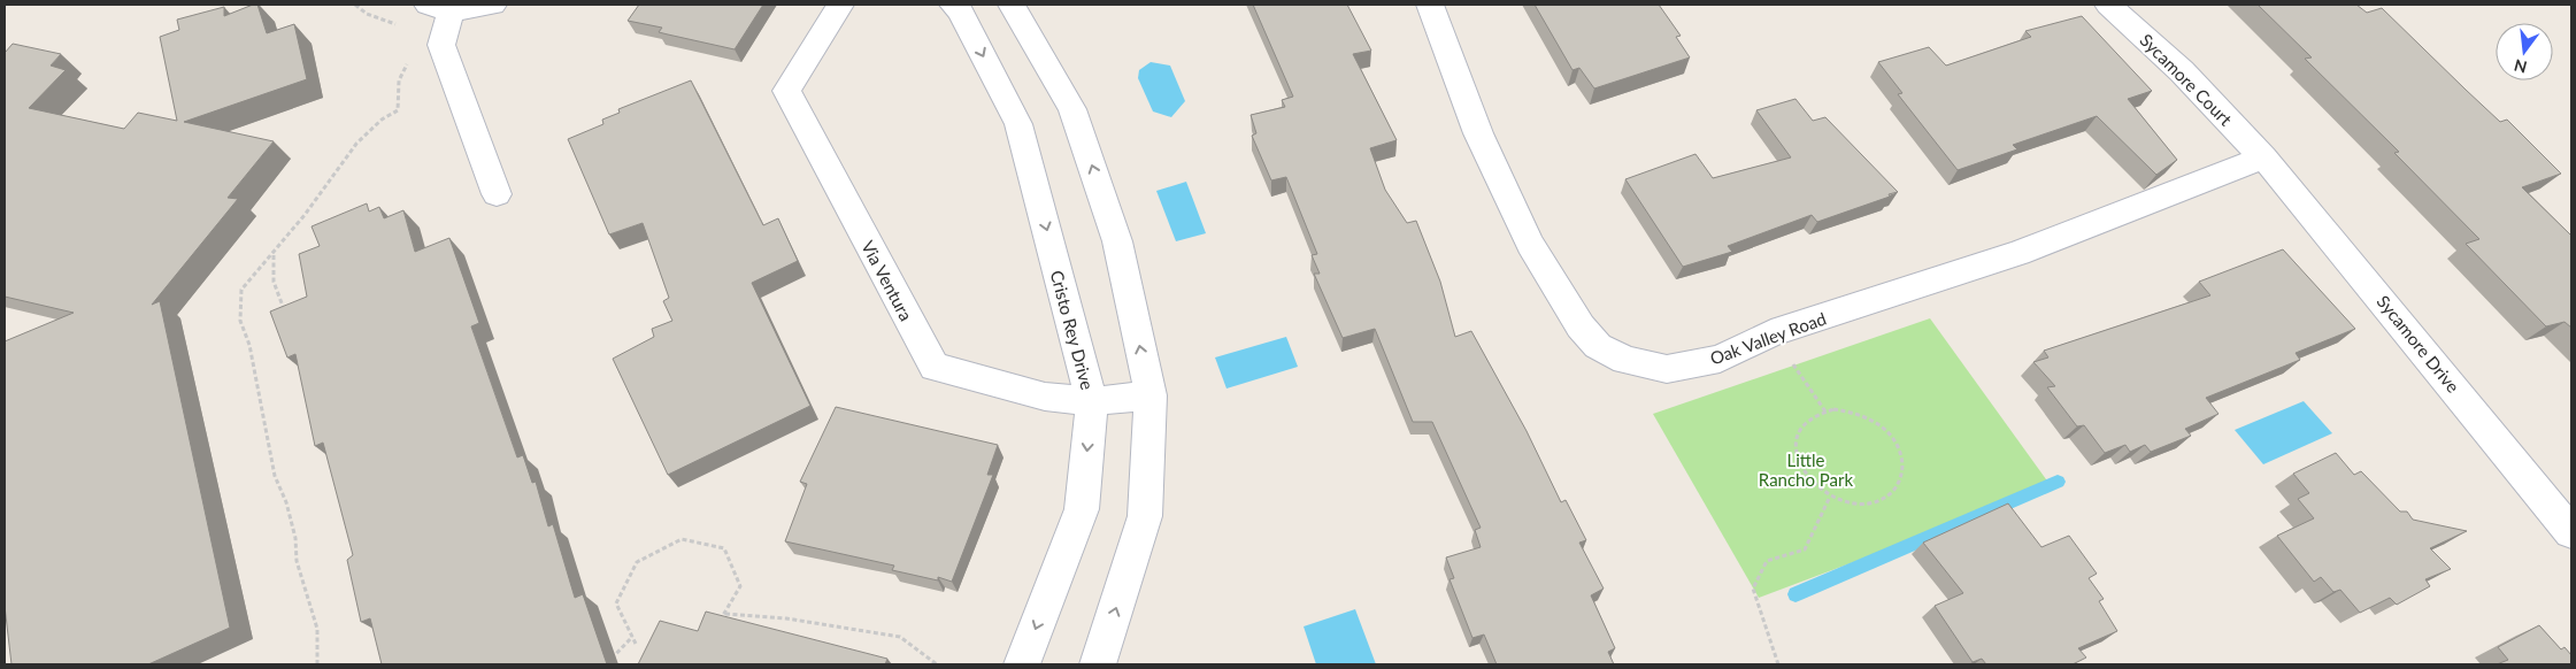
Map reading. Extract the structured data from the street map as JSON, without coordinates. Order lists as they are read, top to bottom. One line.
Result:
{"streets":{"street":["Sycamore Court","Via Ventura","Cristo Rey Drive","Oak Valley Road","Sycamore Drive"]},"crossings":[["Sycamore Court","Oak Valley Road"],["Sycamore Court","Sycamore Drive"],["Via Ventura","Cristo Rey Drive"],["Oak Valley Road","Sycamore Drive"]],"parks":["Little Rancho Park"],"north":"bottom"}
